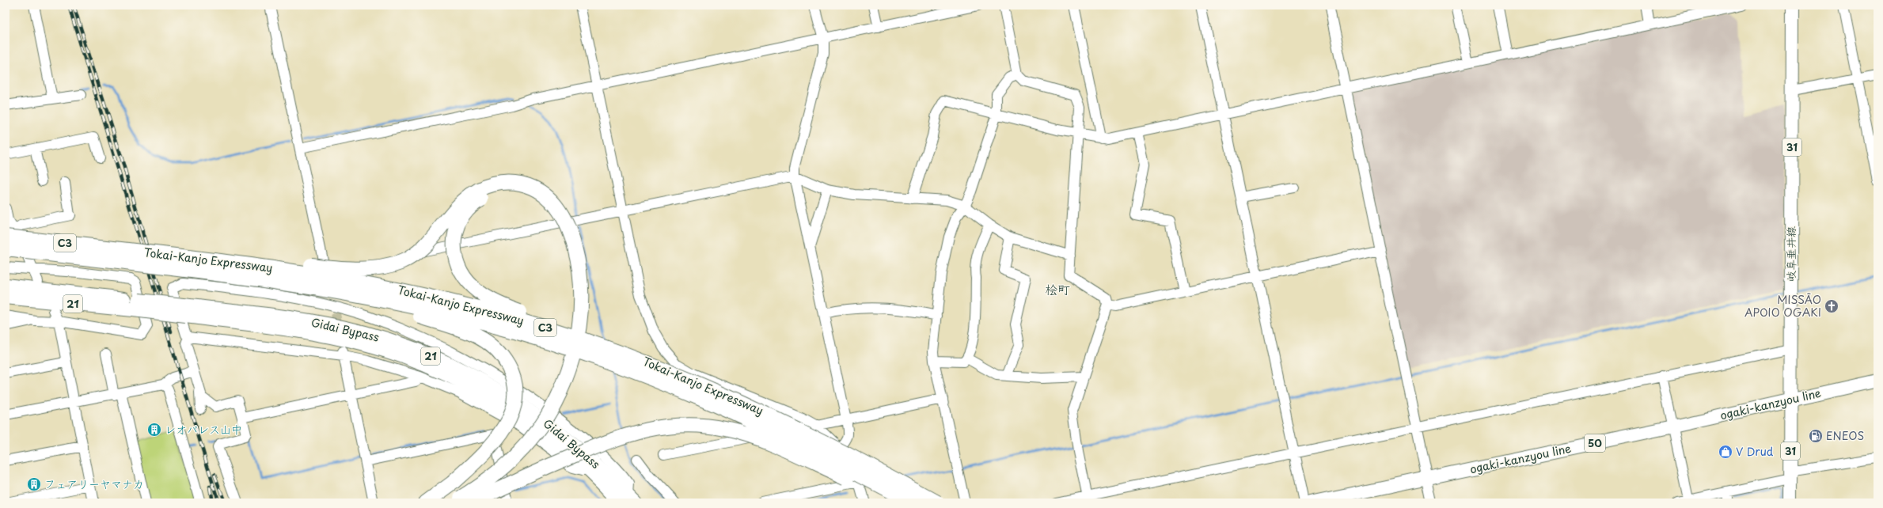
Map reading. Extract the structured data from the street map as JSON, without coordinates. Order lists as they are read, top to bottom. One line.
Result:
{"streets":{"highway":["C3","Tokai-Kanjo Expressway","21","Gidai Bypass"],"main road":["31","岐阜垂井線","ogaki-kanzyou line","50"]},"crossings":[["岐阜垂井線","ogaki-kanzyou line"]],"districts":["桧町"],"places":{"church":["MISSĀO APOIO OGAKI"],"building":["レオパレス山中","フェアリーヤマナカ"],"fuel station":["ENEOS"],"shop":["V Drud"]}}
